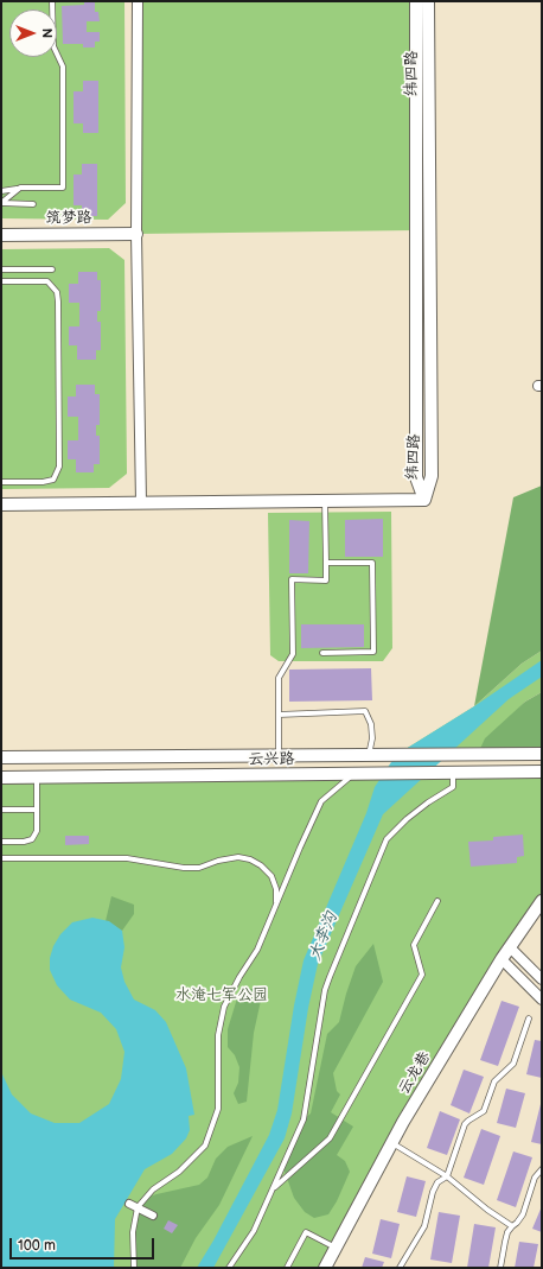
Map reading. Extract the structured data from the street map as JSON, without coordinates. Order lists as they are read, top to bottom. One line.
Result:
{"streets":{"street":["纬四路","筑梦路","云兴路","云龙巷"]},"water":["大李沟"],"parks":["水淹七军公园"],"scale_bar":"100 m","north":"right"}
